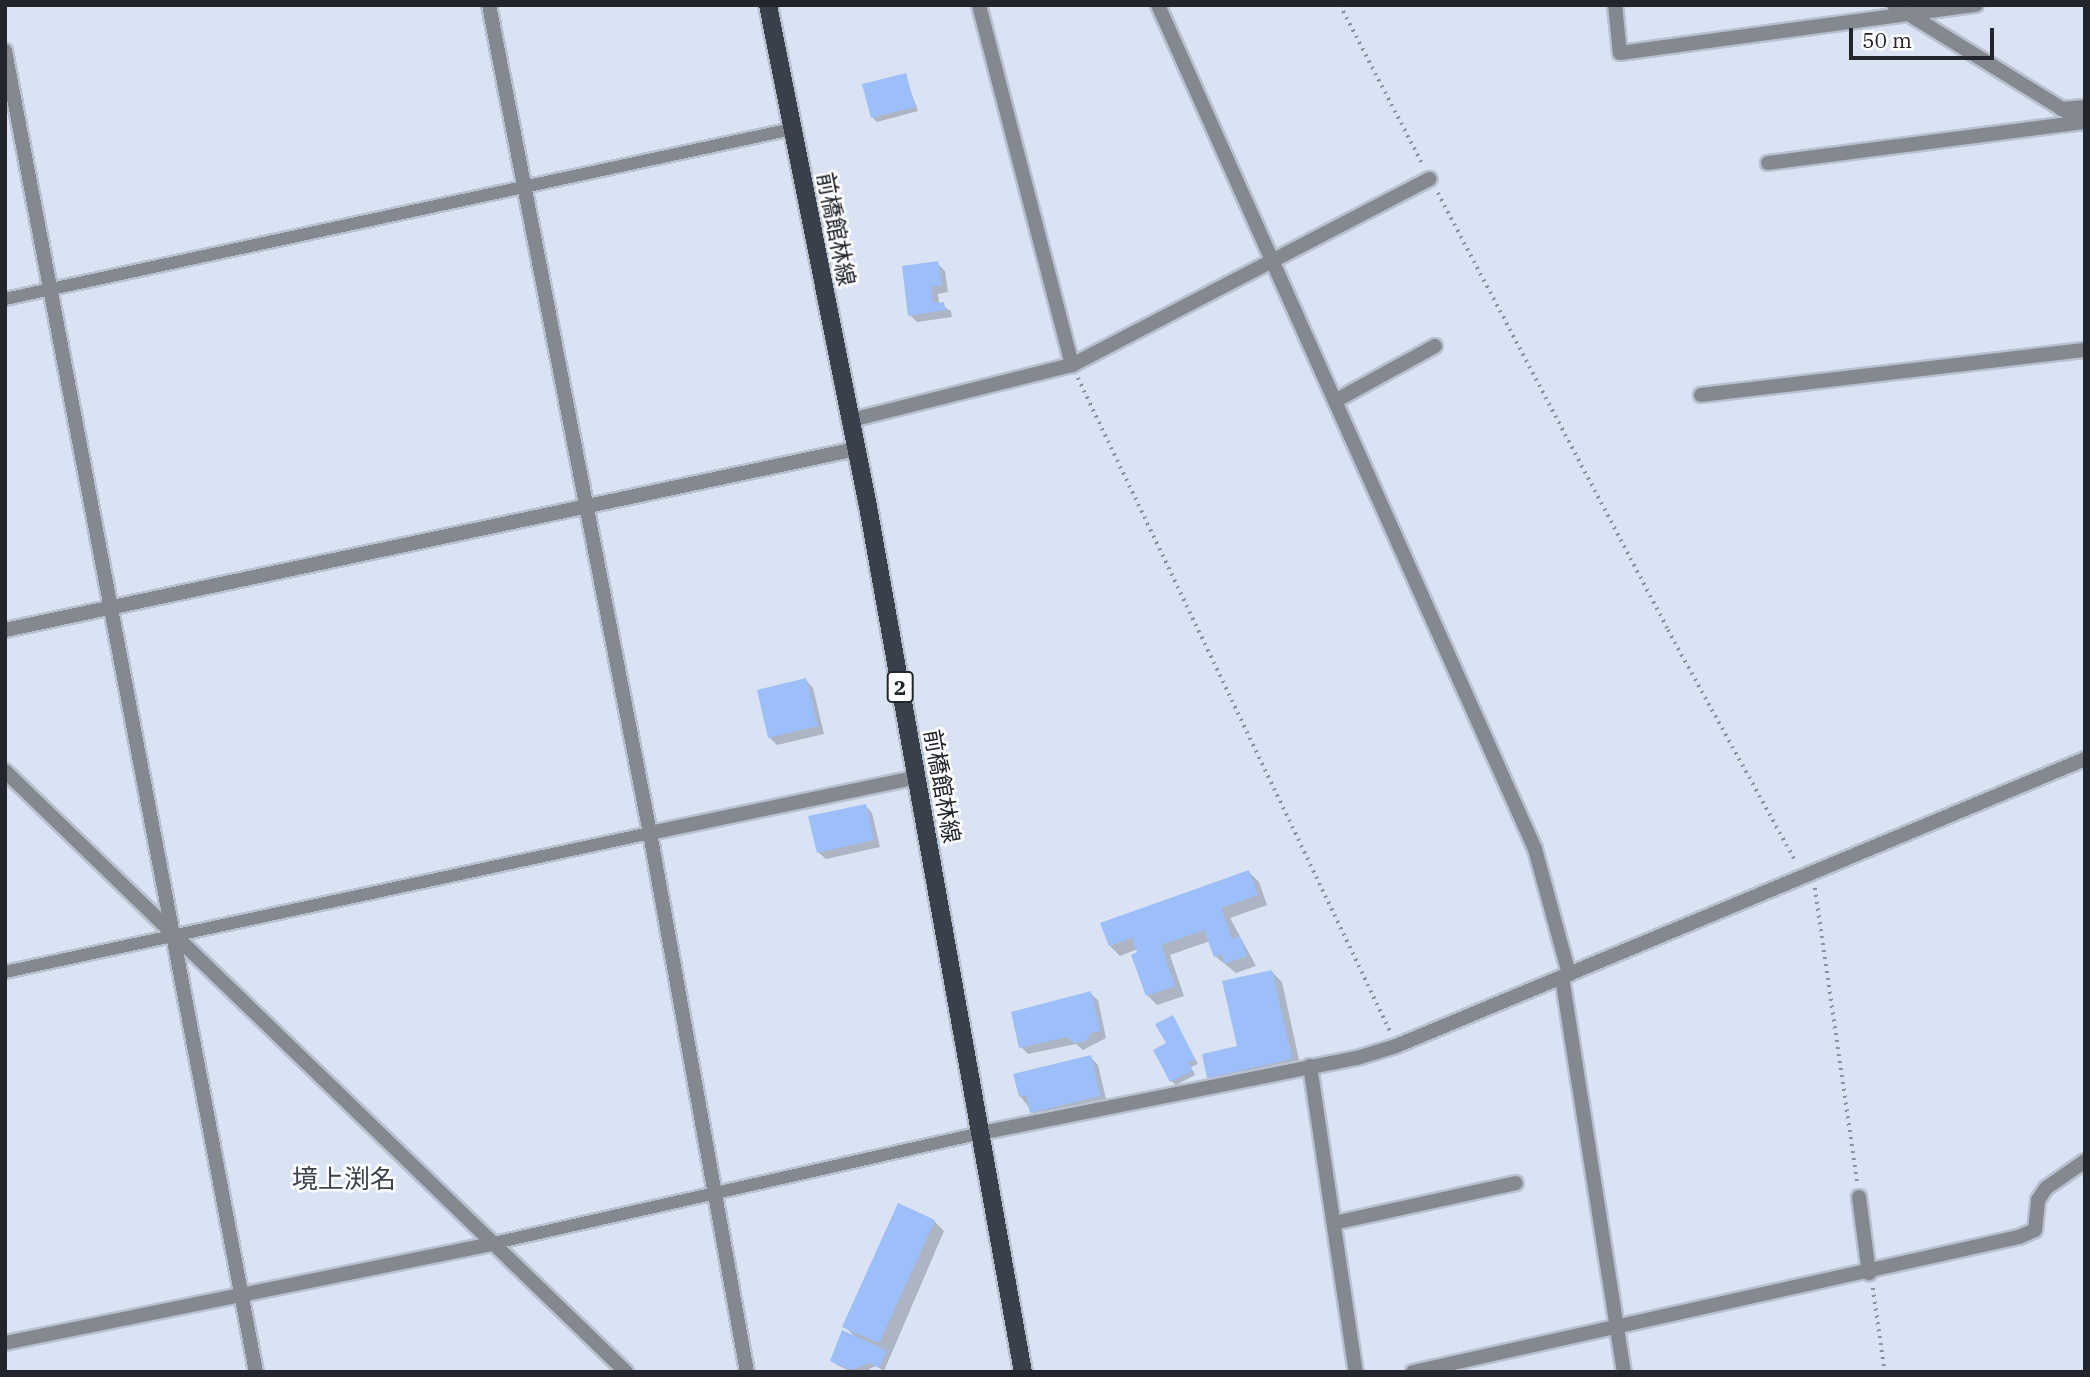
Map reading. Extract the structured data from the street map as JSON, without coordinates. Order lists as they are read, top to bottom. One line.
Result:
{"streets":{"main road":["前橋館林線","2"]},"districts":["境上渕名"],"scale_bar":"50 m"}
